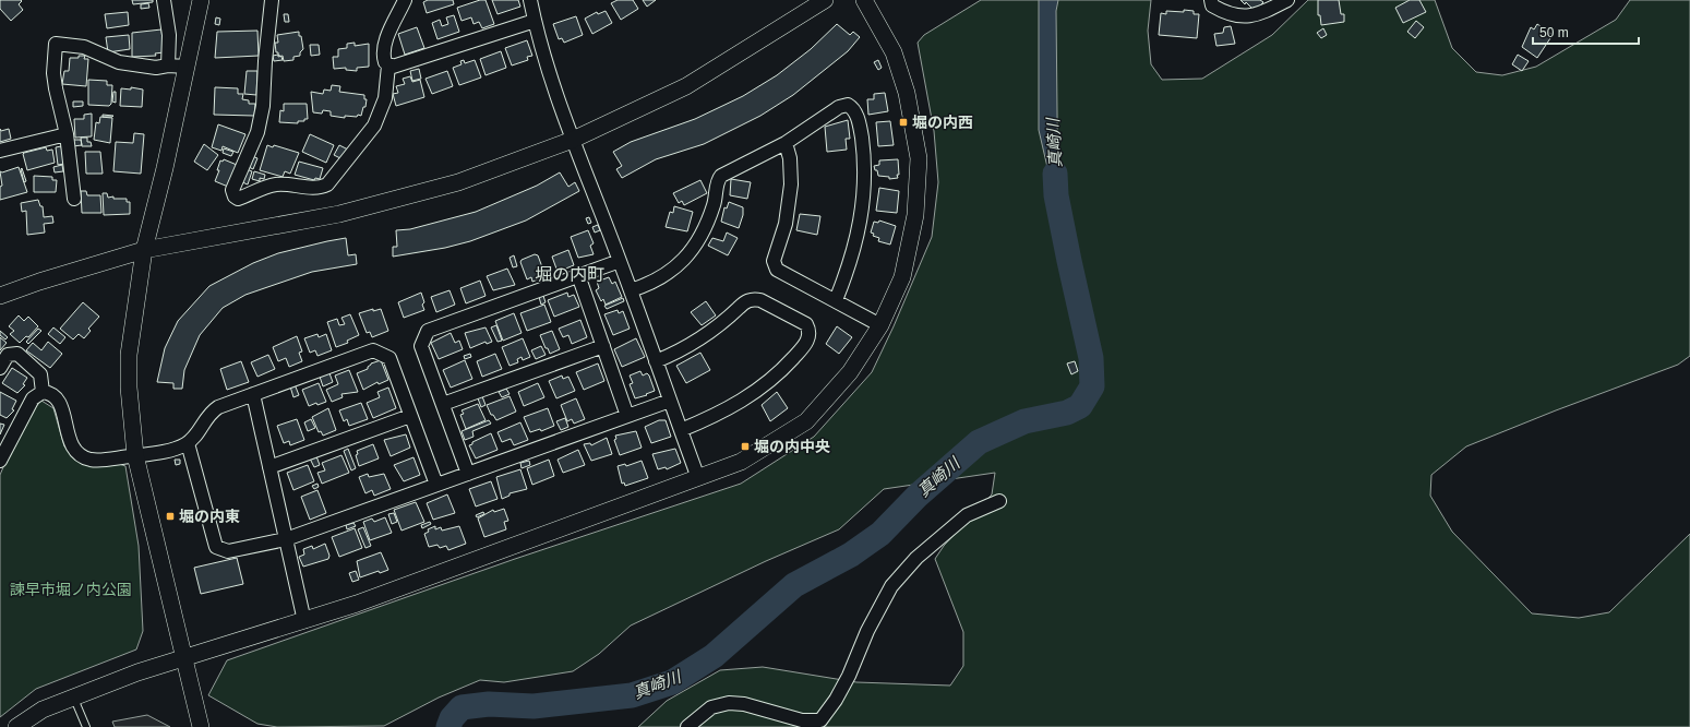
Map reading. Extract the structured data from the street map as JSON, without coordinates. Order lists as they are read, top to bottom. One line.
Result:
{"districts":["堀の内町"],"water":["真崎川"],"parks":["諫早市堀ノ内公園"],"places":{"transit":["堀の内西","堀の内中央","堀の内東"]},"scale_bar":"50 m"}
